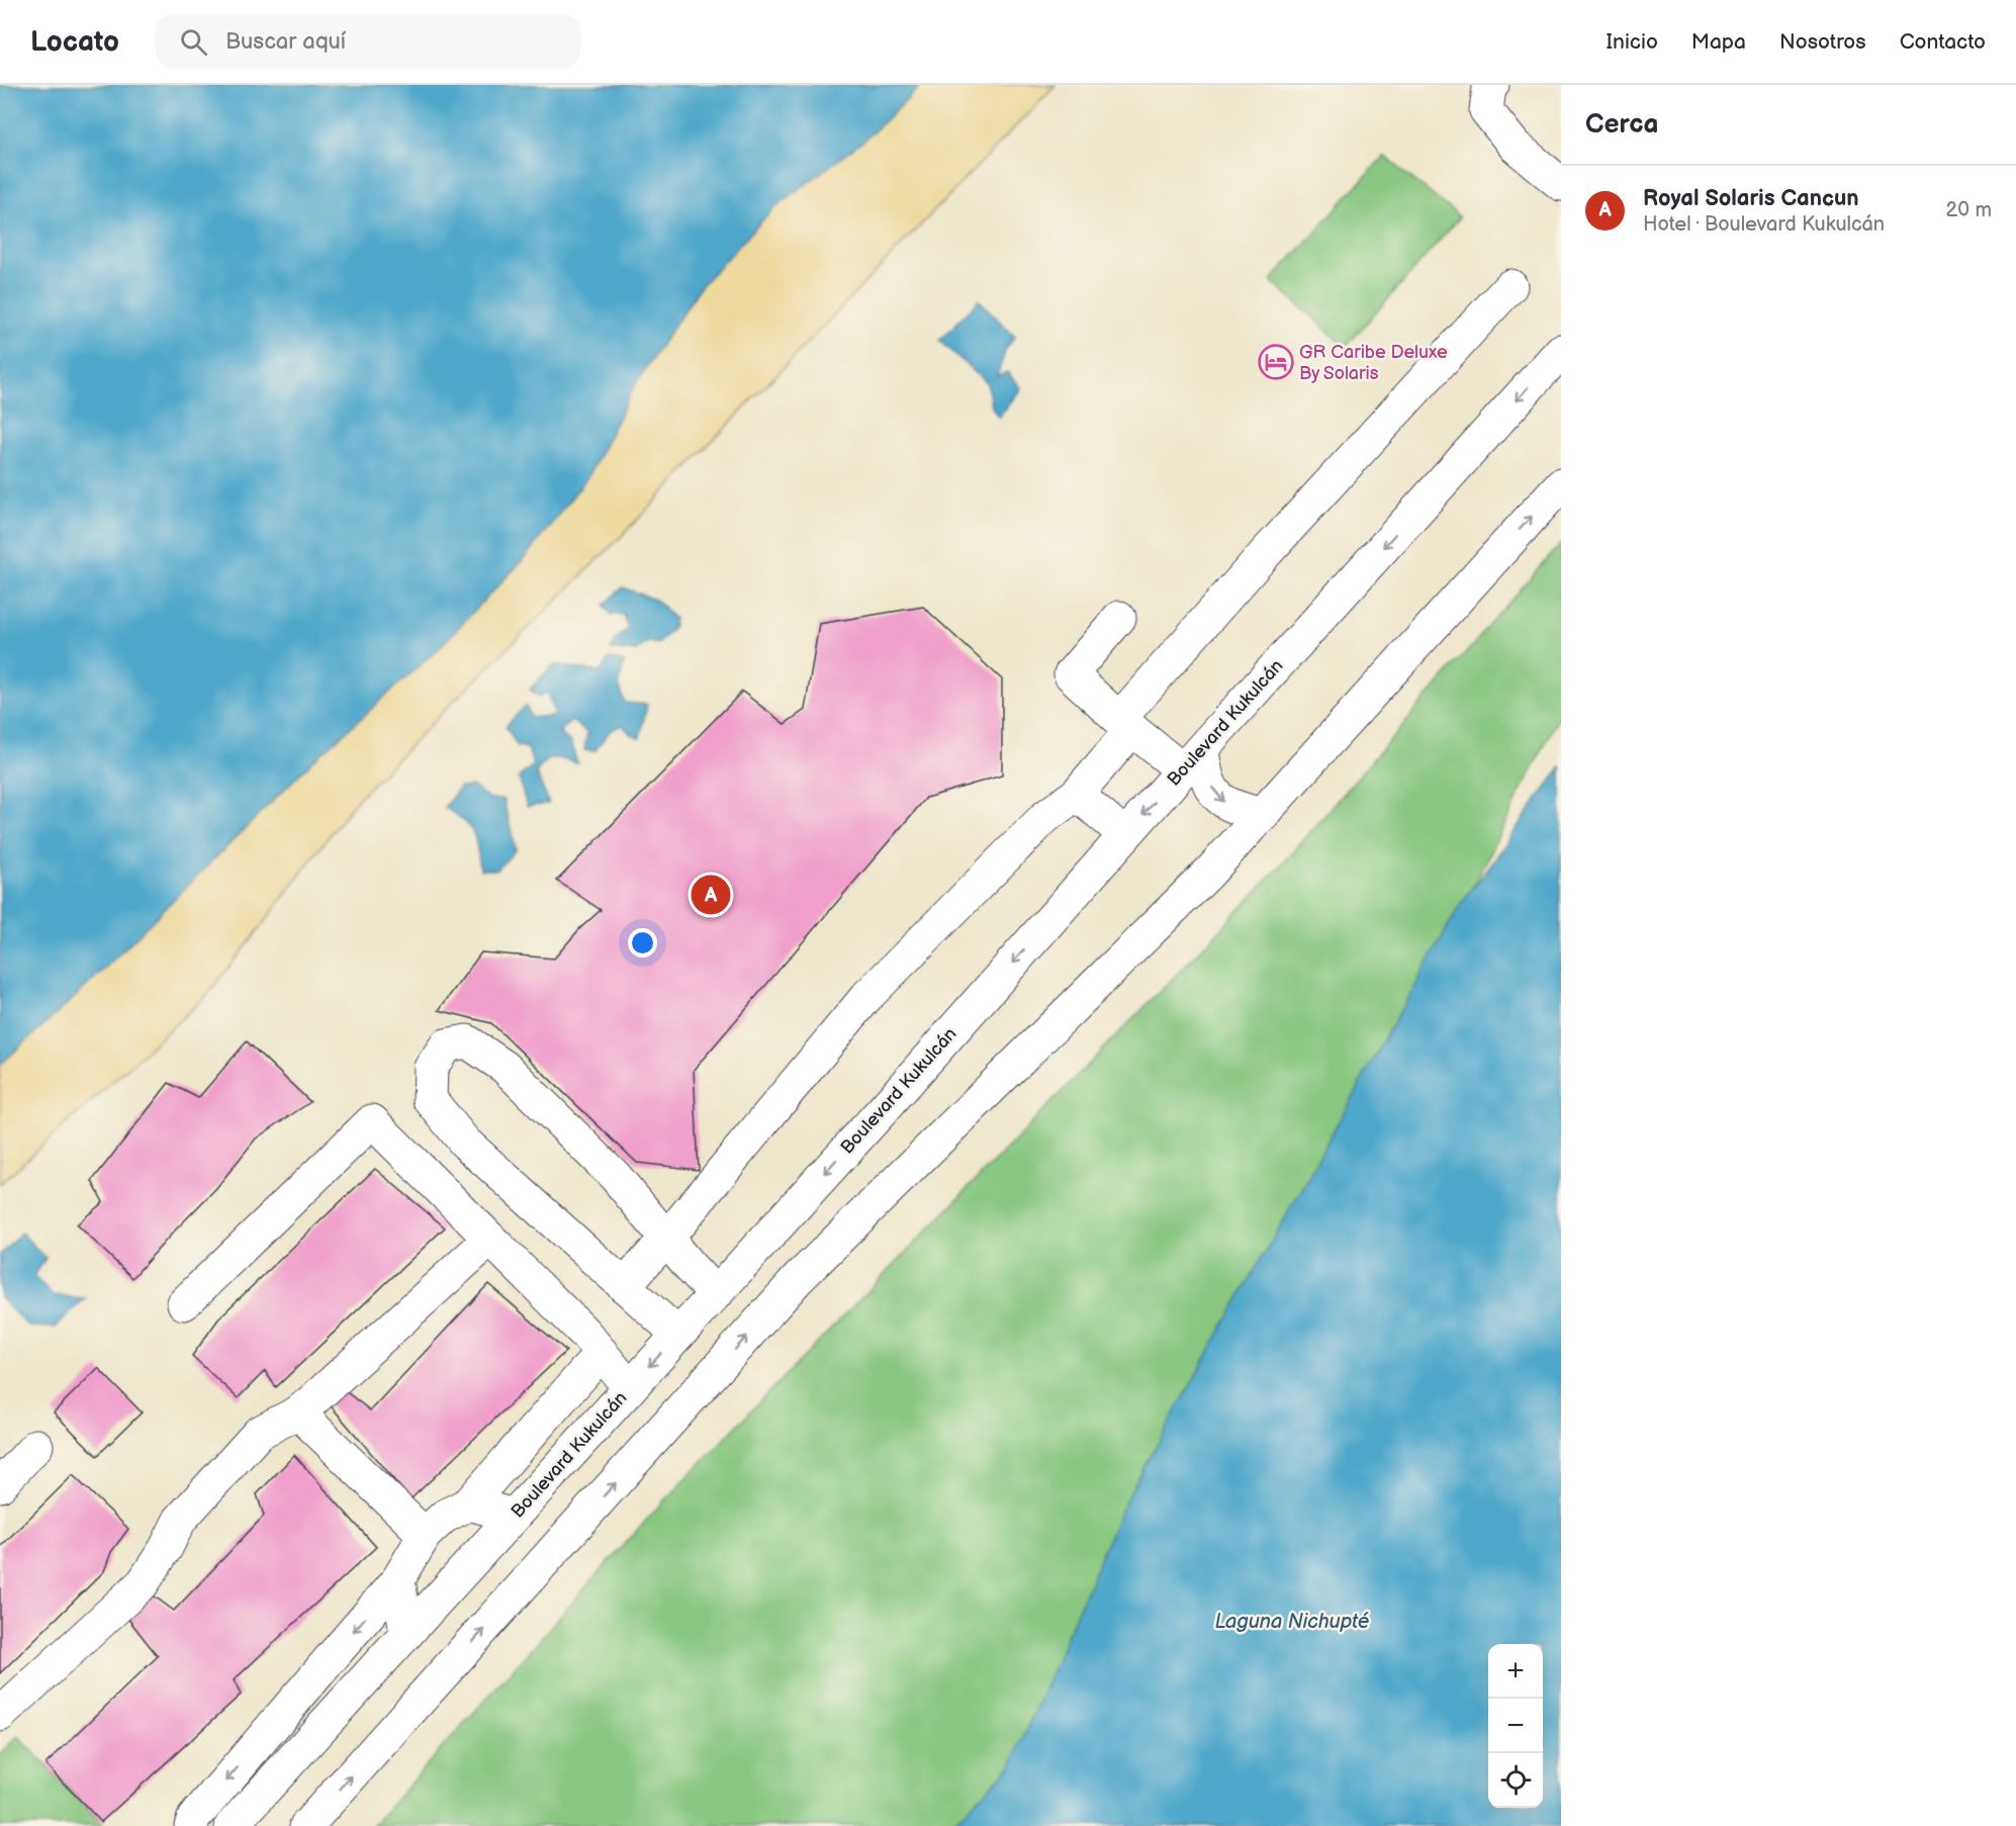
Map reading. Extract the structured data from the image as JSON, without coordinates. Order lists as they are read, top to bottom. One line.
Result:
{"streets":{"main road":["Boulevard Kukulcán"]},"water":["Laguna Nichupté"],"places":{"hotel":["GR Caribe Deluxe By Solaris"]},"page":{"header":"Locato","search":"Buscar aquí","nav":["Inicio","Mapa","Nosotros","Contacto"],"heading":"Cerca","list":[{"mark":"A","name":"Royal Solaris Cancun","note":"Hotel · Boulevard Kukulcán","value":"20 m"}],"pins":"A","map_buttons":["+","−"]}}
